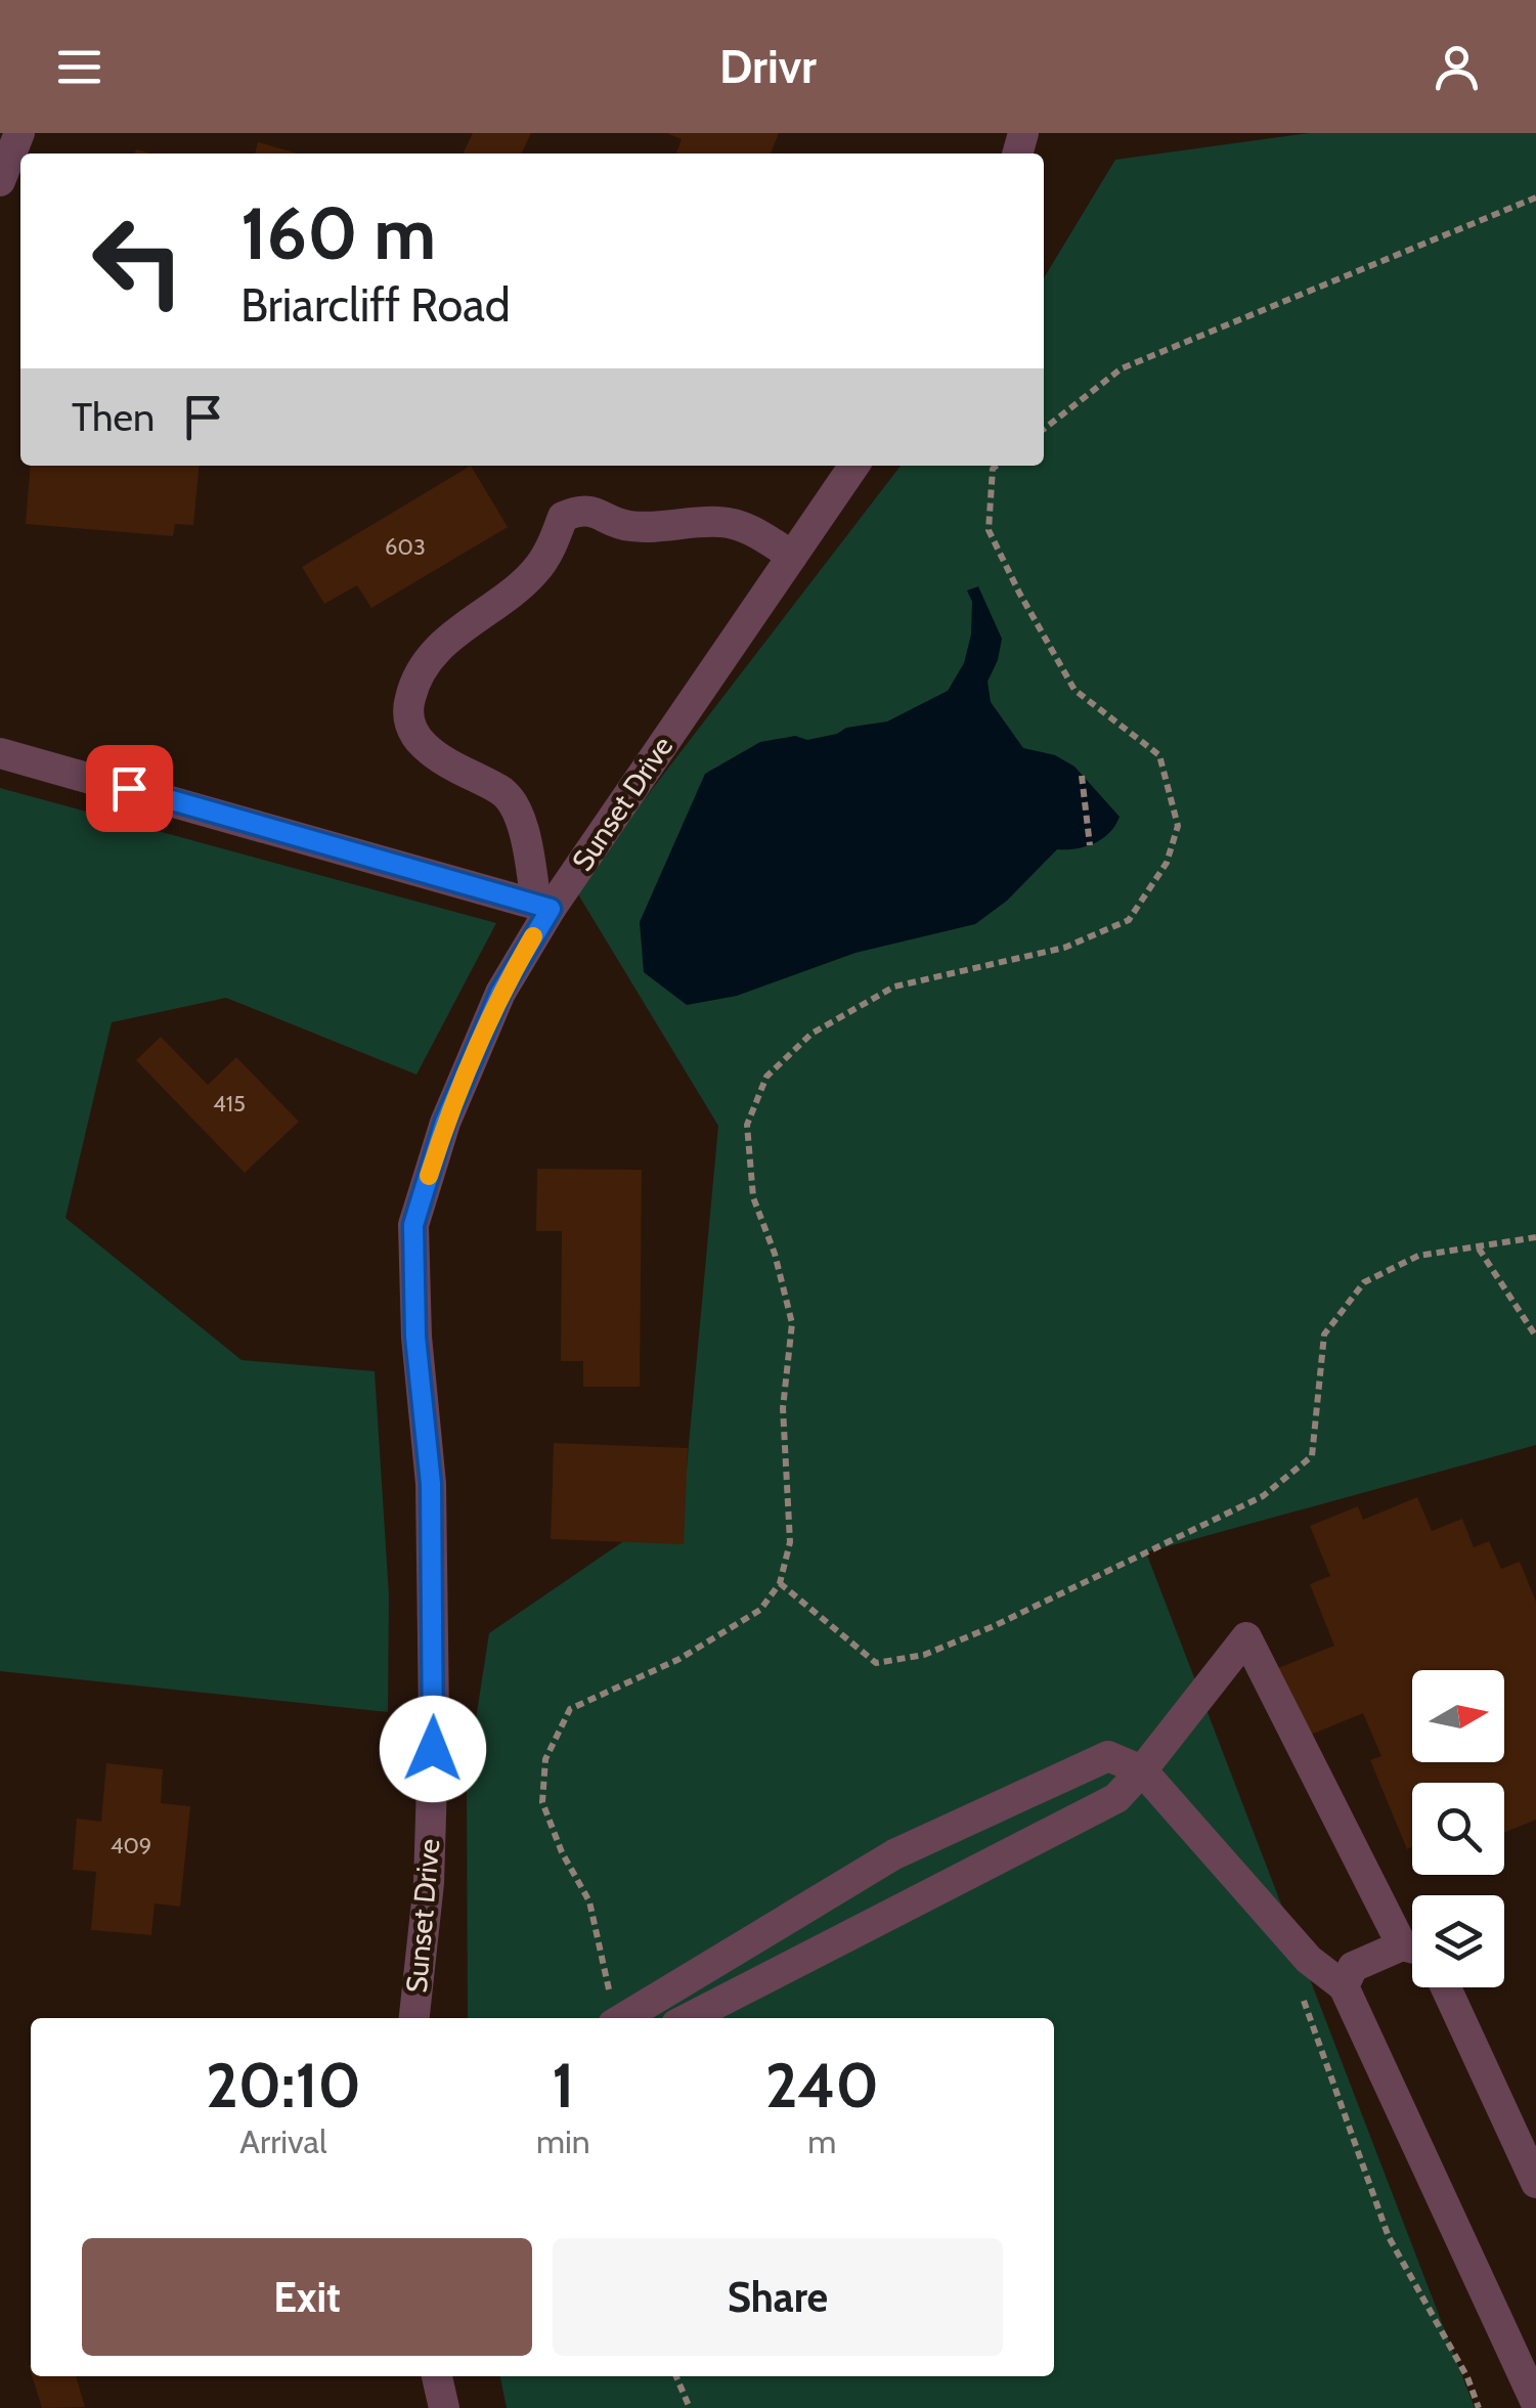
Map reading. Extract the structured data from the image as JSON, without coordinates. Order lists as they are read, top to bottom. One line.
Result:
{"streets":{"street":["Sunset Drive"]},"house_numbers":["603","415","409"],"north":"right","page":{"header":"Drivr","turn":["160 m","Briarcliff Road"],"then":"Then","eta":["20:10","Arrival","1","min","240","m"],"buttons":["Exit","Share"]}}
